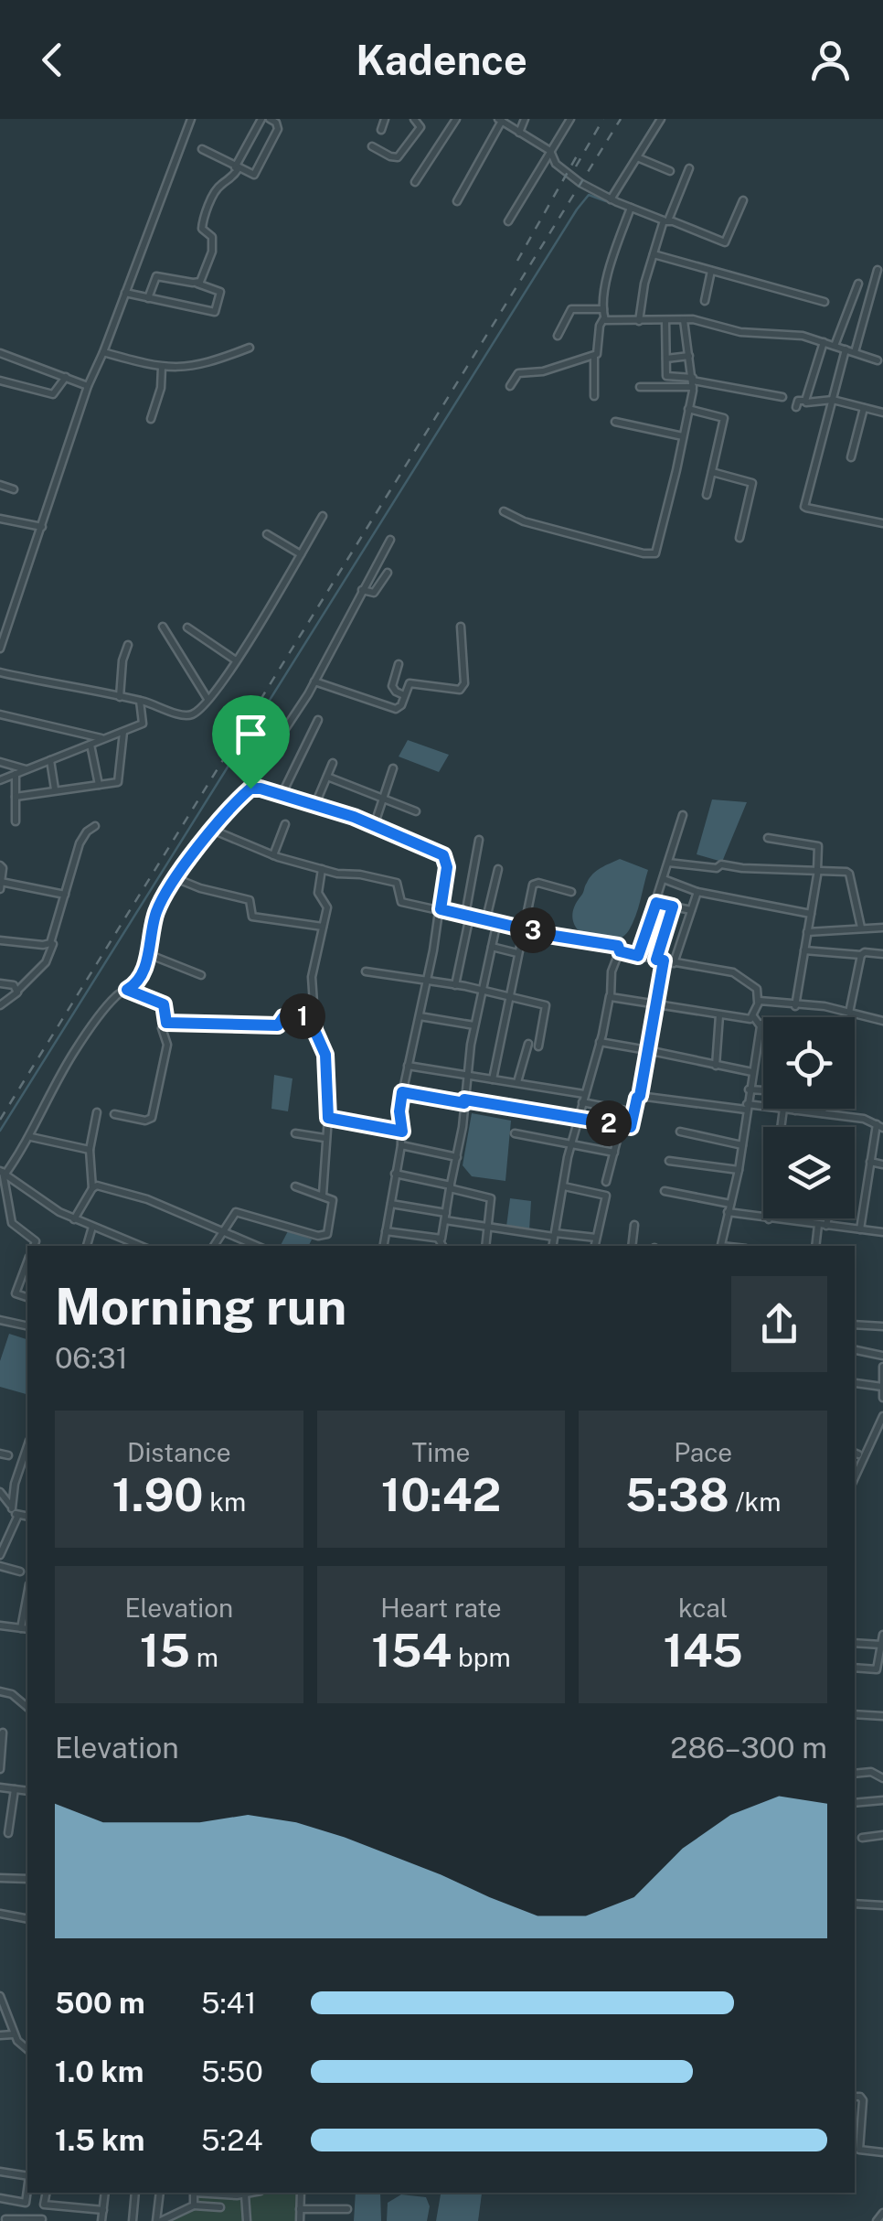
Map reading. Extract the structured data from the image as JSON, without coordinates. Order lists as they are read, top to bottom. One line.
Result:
{"page":{"header":"Kadence","pins":["3","1","2"],"heading":["Morning run","06:31"],"stats":[["Distance","1.90 km"],["Time","10:42"],["Pace","5:38 /km"],["Elevation","15 m"],["Heart rate","154 bpm"],["kcal","145"]],"chart":["Elevation","286–300 m"],"list":[{"name":"500 m","note":"5:41"},{"name":"1.0 km","note":"5:50"},{"name":"1.5 km","note":"5:24"}]}}
